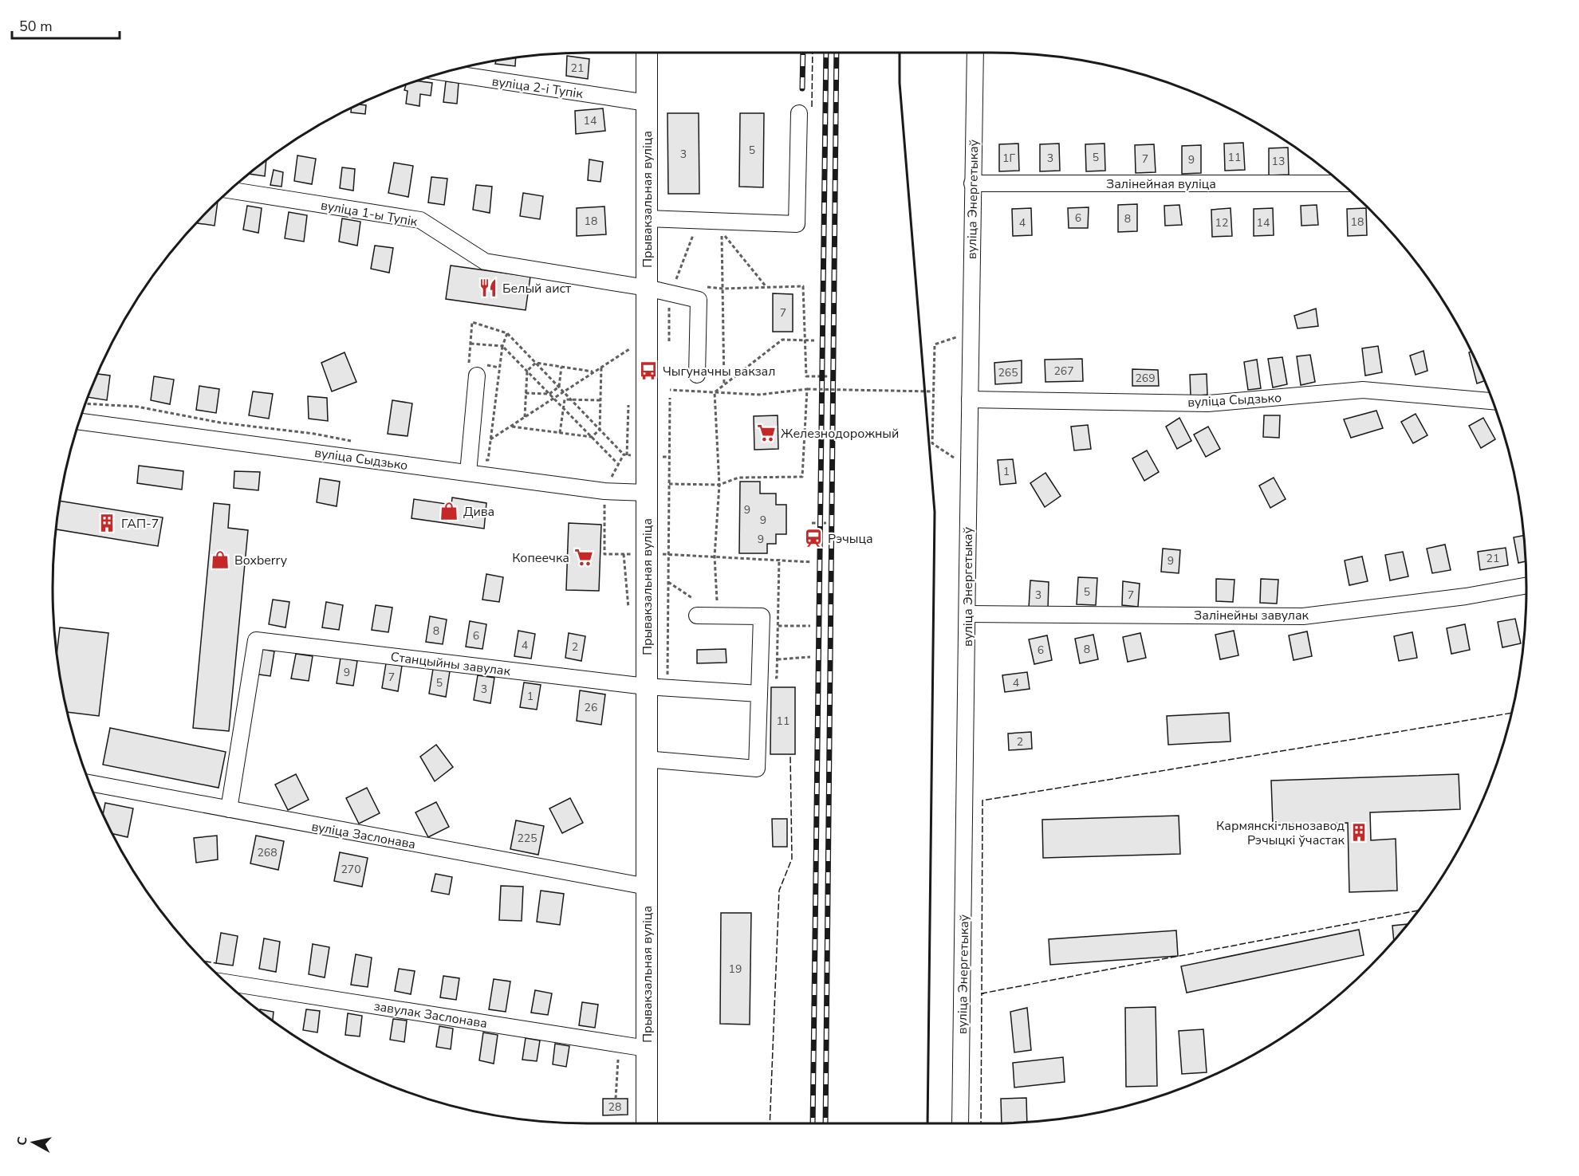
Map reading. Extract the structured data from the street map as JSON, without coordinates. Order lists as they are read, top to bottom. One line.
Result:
{"streets":{"main road":["Прывакзальная вуліца"],"street":["вуліца 2-і Тупік","Залінейная вуліца","вуліца Энергетыкаў","вуліца 1-ы Тупік","вуліца Сыдзько","Залінейны завулак","Станцыйны завулак","вуліца Заслонава","завулак Заслонава"]},"crossings":[["вуліца 2-і Тупік","Прывакзальная вуліца"],["Залінейная вуліца","вуліца Энергетыкаў"],["Прывакзальная вуліца","вуліца 1-ы Тупік"],["Прывакзальная вуліца","вуліца Сыдзько"],["Прывакзальная вуліца","Станцыйны завулак"],["Прывакзальная вуліца","вуліца Заслонава"],["Прывакзальная вуліца","завулак Заслонава"],["вуліца Энергетыкаў","вуліца Сыдзько"],["вуліца Энергетыкаў","Залінейны завулак"],["Станцыйны завулак","вуліца Заслонава"]],"places":{"restaurant":["Белый аист"],"bus stop":["Чыгуначны вакзал"],"supermarket":["Железнодорожный","Копеечка"],"shop":["Дива","Boxberry"],"building":["ГАП-7","Кармянскі льнозавод Рэчыцкі ўчастак"],"station":["Рэчыца"]},"house_numbers":["21","14","5","3","5","11","1Г","3","7","9","13","6","8","18","18","4","12","14","7","267","265","269","1","9","9","9","21","9","5","3","7","8","6","4","2","8","6","9","7","5","4","3","1","26","11","2","225","268","270","19","28"],"scale_bar":"50 m","north":"left"}
